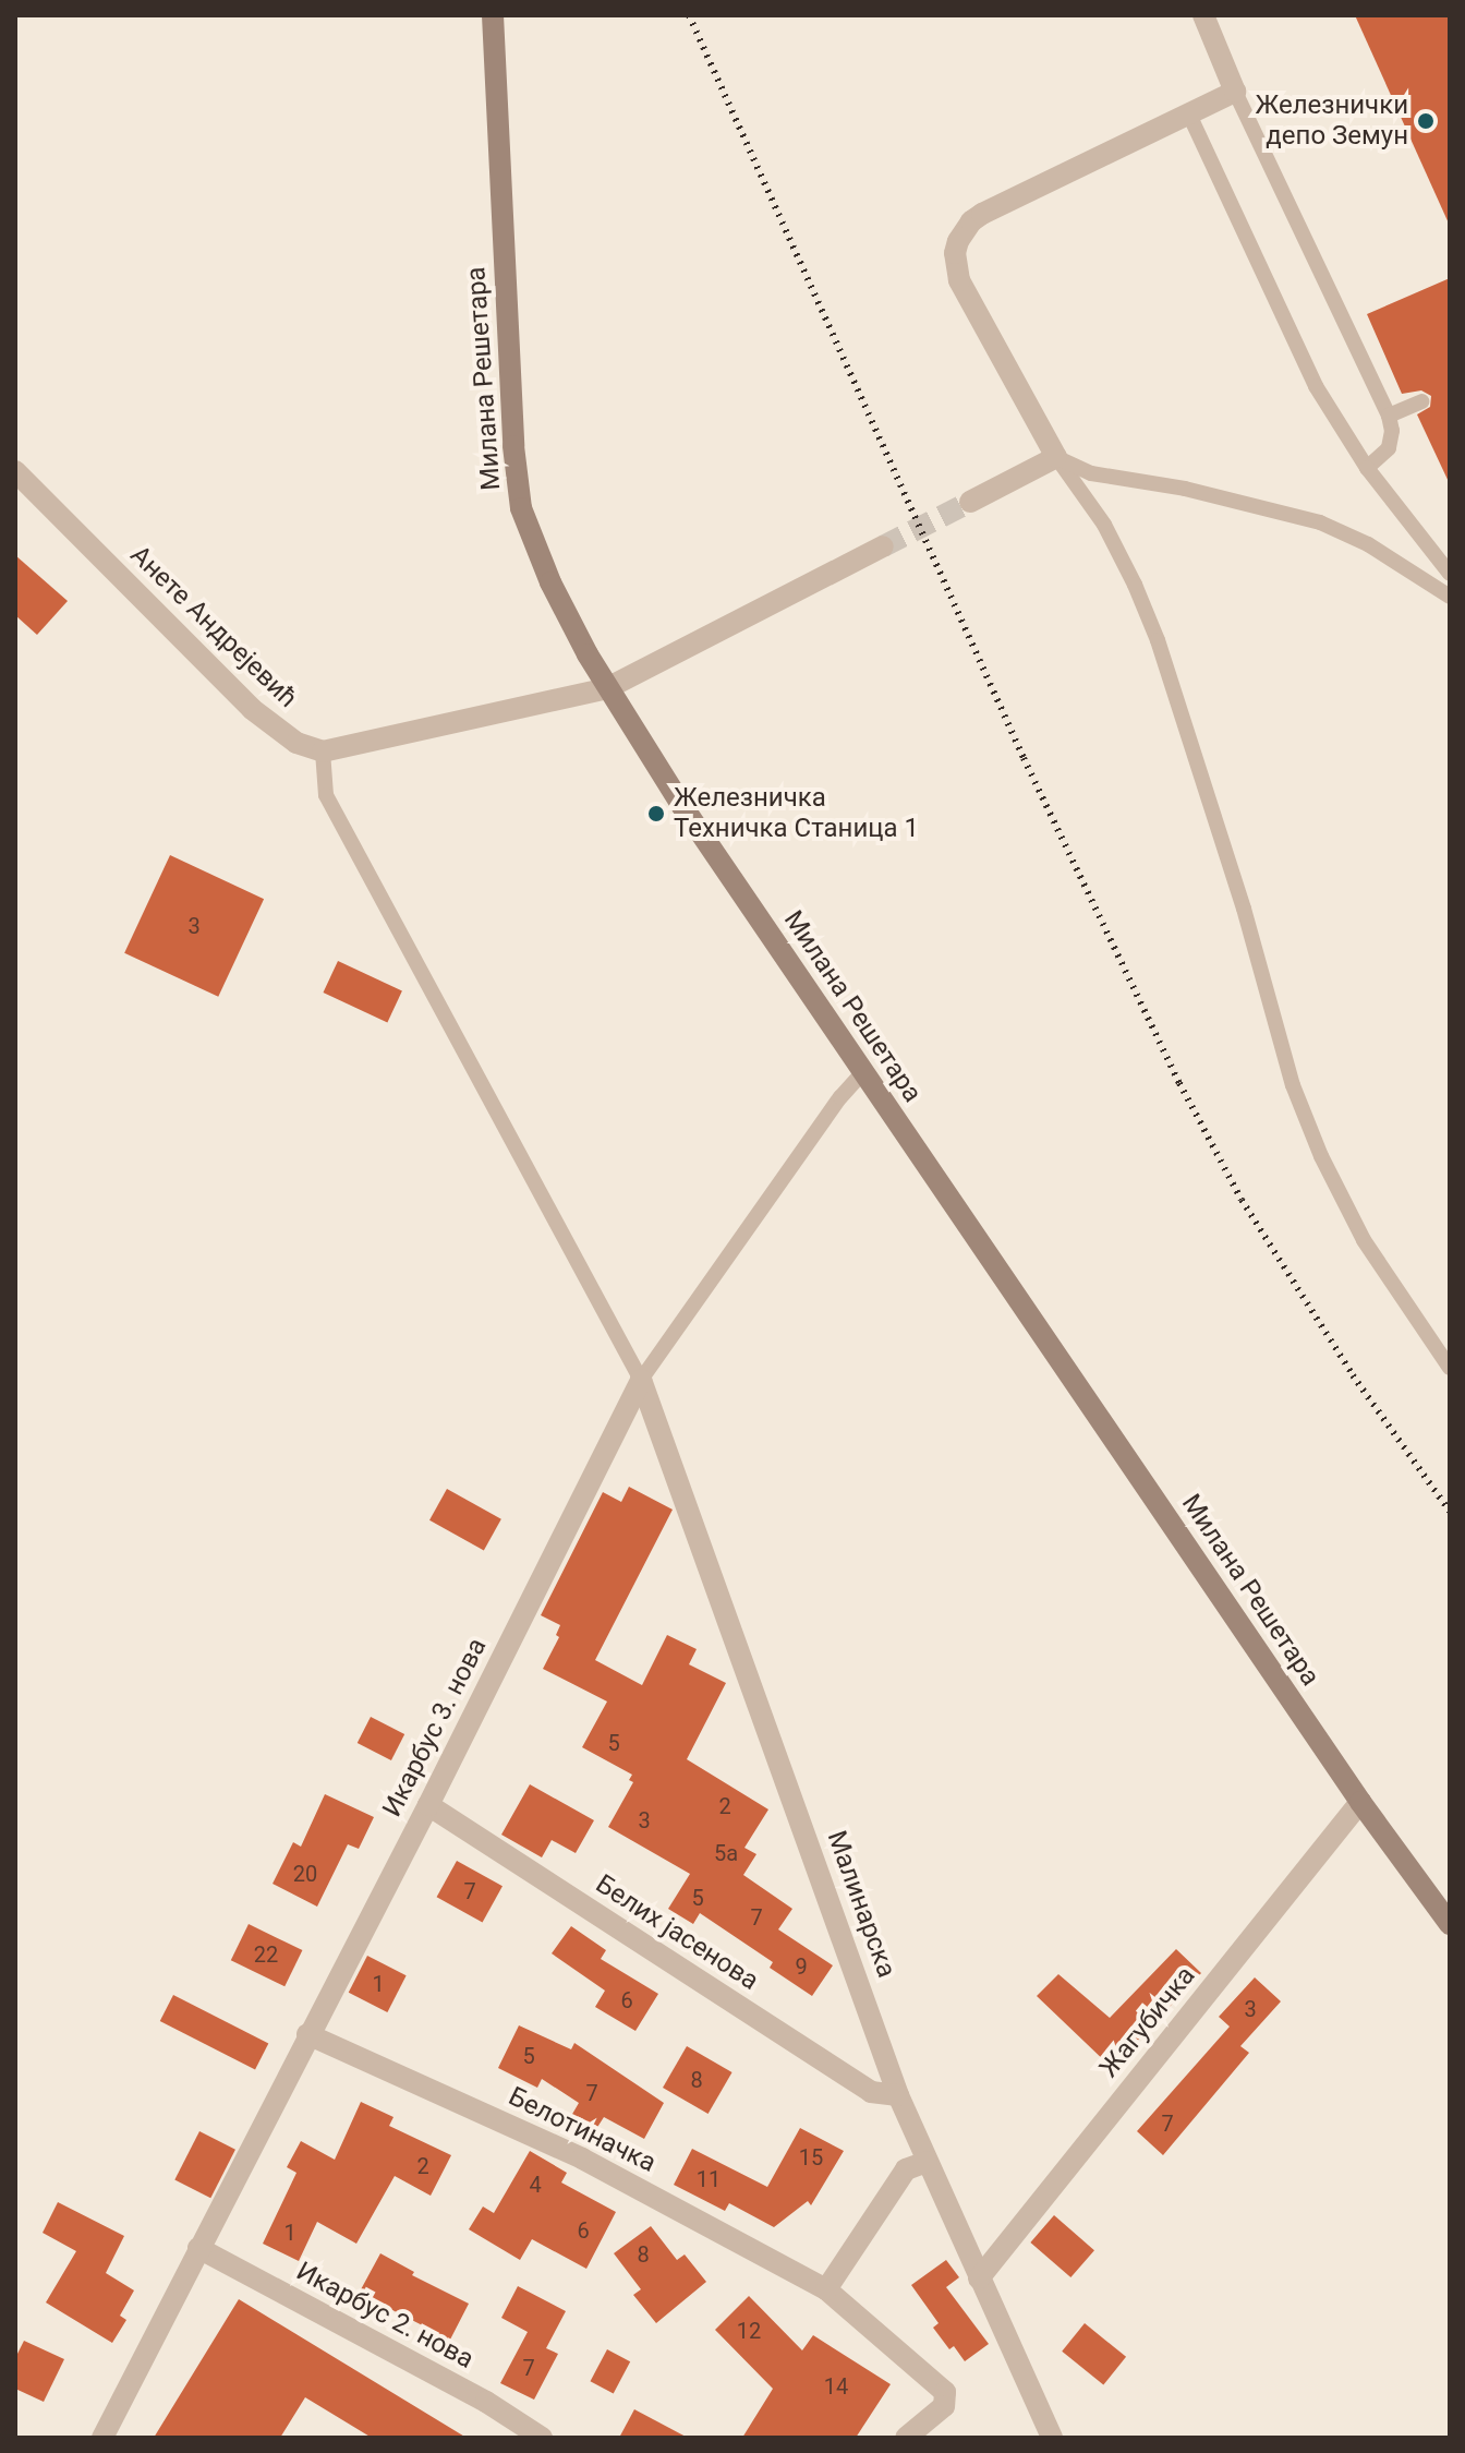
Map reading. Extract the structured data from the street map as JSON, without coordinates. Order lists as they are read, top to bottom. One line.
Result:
{"streets":{"street":["Милана Решетара","Анете Андрејевић","Икарбус 3. нова","Малинарска","Белих јасенова","Жагубичка","Белотиначка","Икарбус 2. нова"]},"crossings":[["Милана Решетара","Икарбус 3. нова"],["Милана Решетара","Жагубичка"],["Икарбус 3. нова","Малинарска"],["Икарбус 3. нова","Белих јасенова"],["Икарбус 3. нова","Белотиначка"],["Икарбус 3. нова","Икарбус 2. нова"],["Малинарска","Белих јасенова"],["Малинарска","Жагубичка"]],"places":["Железнички депо Земун","Железничка Техничка Станица 1"],"house_numbers":["3","5","2","3","5a","20","7","5","7","22","9","1","6","3","5","8","7","7","15","2","11","4","6","1","8","12","7","14"]}
